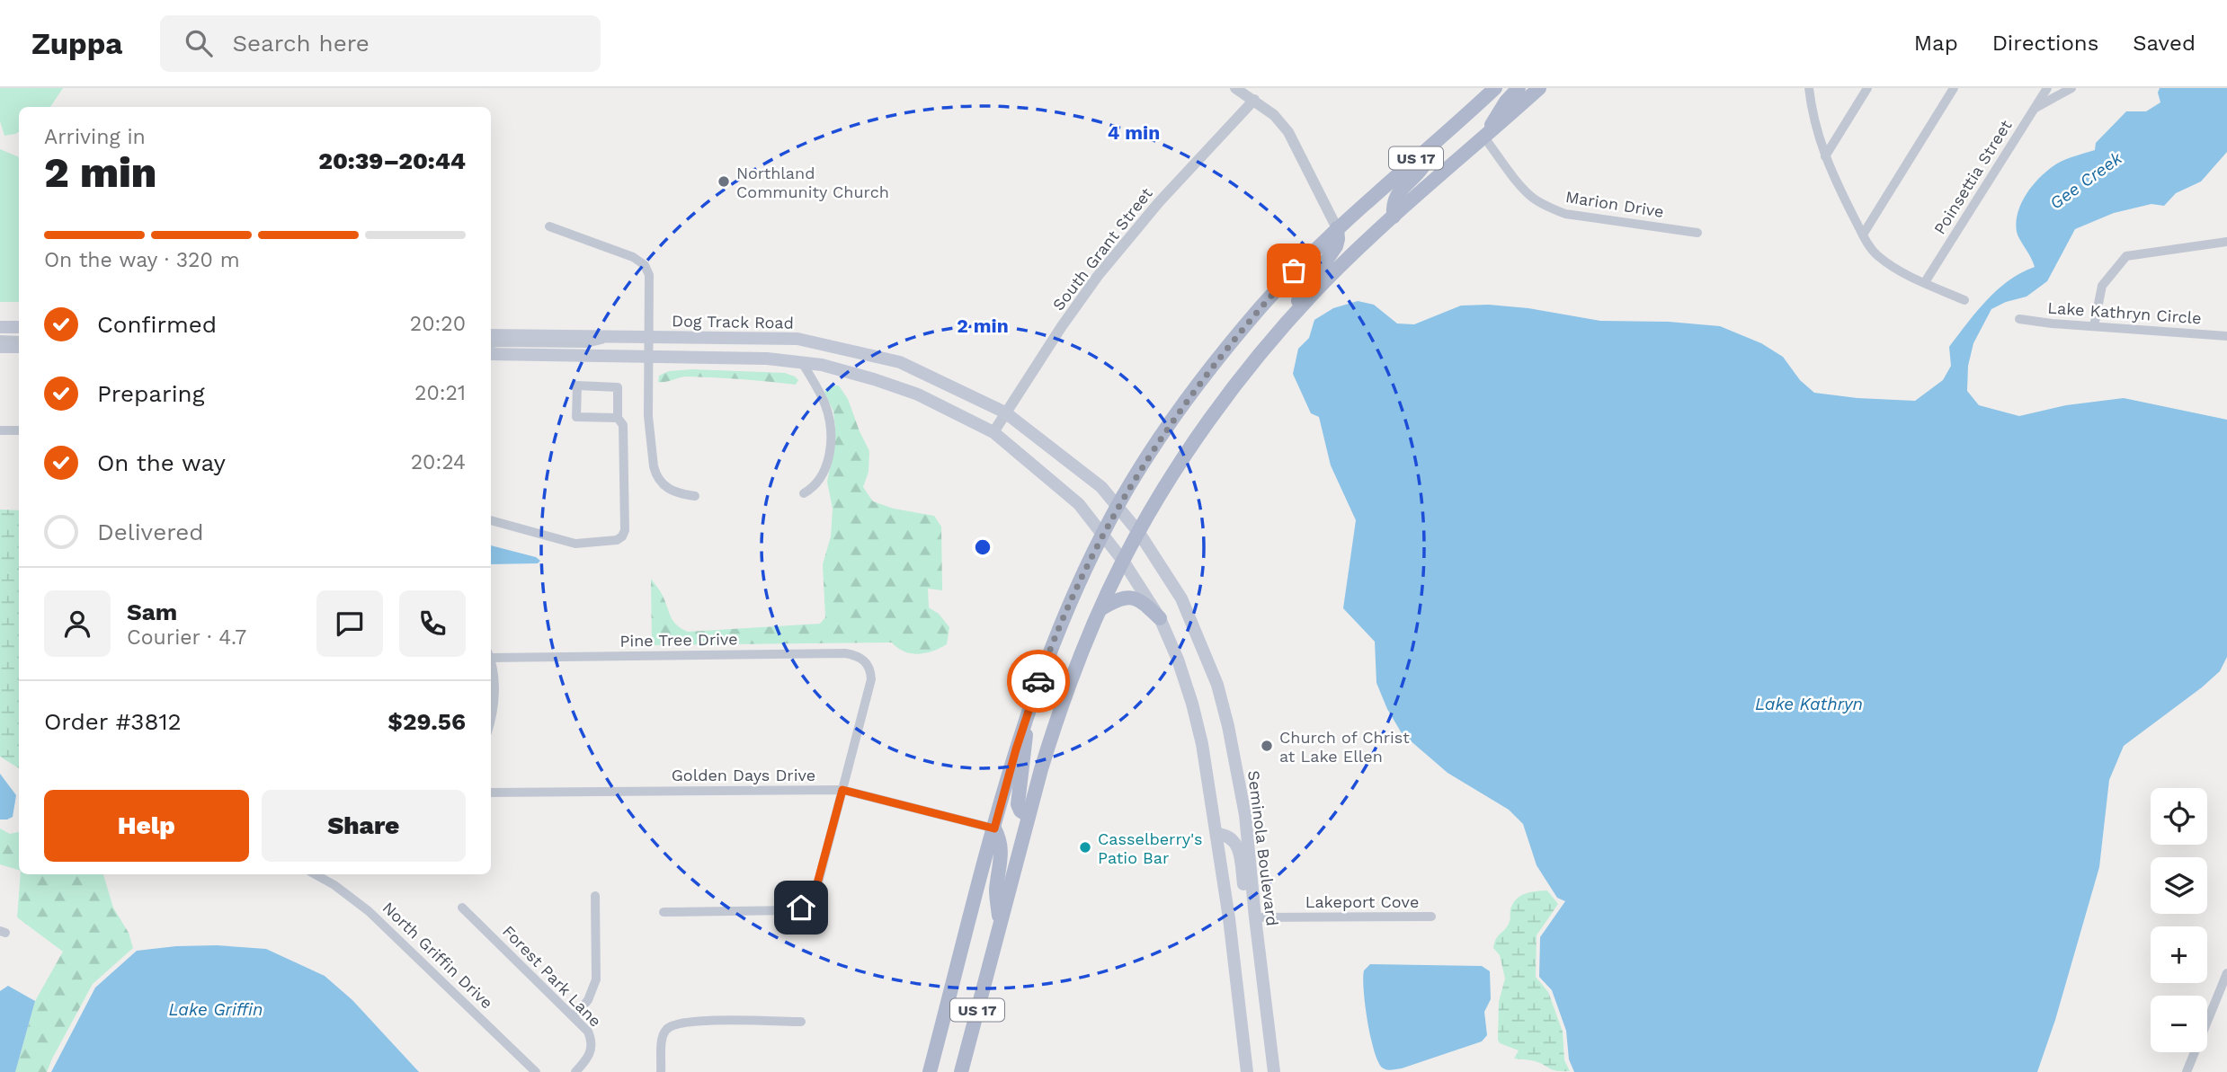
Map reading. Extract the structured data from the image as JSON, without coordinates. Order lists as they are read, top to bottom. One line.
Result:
{"streets":{"main road":["US 17","Dog Track Road","Seminola Boulevard"],"street":["Poinsettia Street","Marion Drive","South Grant Street","Lake Kathryn Circle","Pine Tree Drive","Golden Days Drive","Lakeport Cove","North Griffin Drive","Forest Park Lane"]},"crossings":[["US 17","Marion Drive"],["US 17","Dog Track Road"],["US 17","Golden Days Drive"],["US 17","Seminola Boulevard"],["South Grant Street","Dog Track Road"],["Dog Track Road","Seminola Boulevard"],["Pine Tree Drive","Golden Days Drive"],["Seminola Boulevard","Lakeport Cove"]],"water":["Gee Creek","Lake Kathryn","Lake Griffin"],"places":["Northland Community Church","Church of Christ at Lake Ellen","Casselberry's Patio Bar"],"page":{"header":"Zuppa","search":"Search here","nav":["Map","Directions","Saved"],"heading":["2 min","Arriving in","20:39–20:44"],"panel":["Sam","Courier · 4.7","Order #3812","$29.56"],"bar":"On the way · 320 m","list":[["Confirmed","20:20"],["Preparing","20:21"],["On the way","20:24"],"Delivered"],"buttons":["Help","Share"],"map_buttons":["+","−"]},"rings":["4 min","2 min"]}
